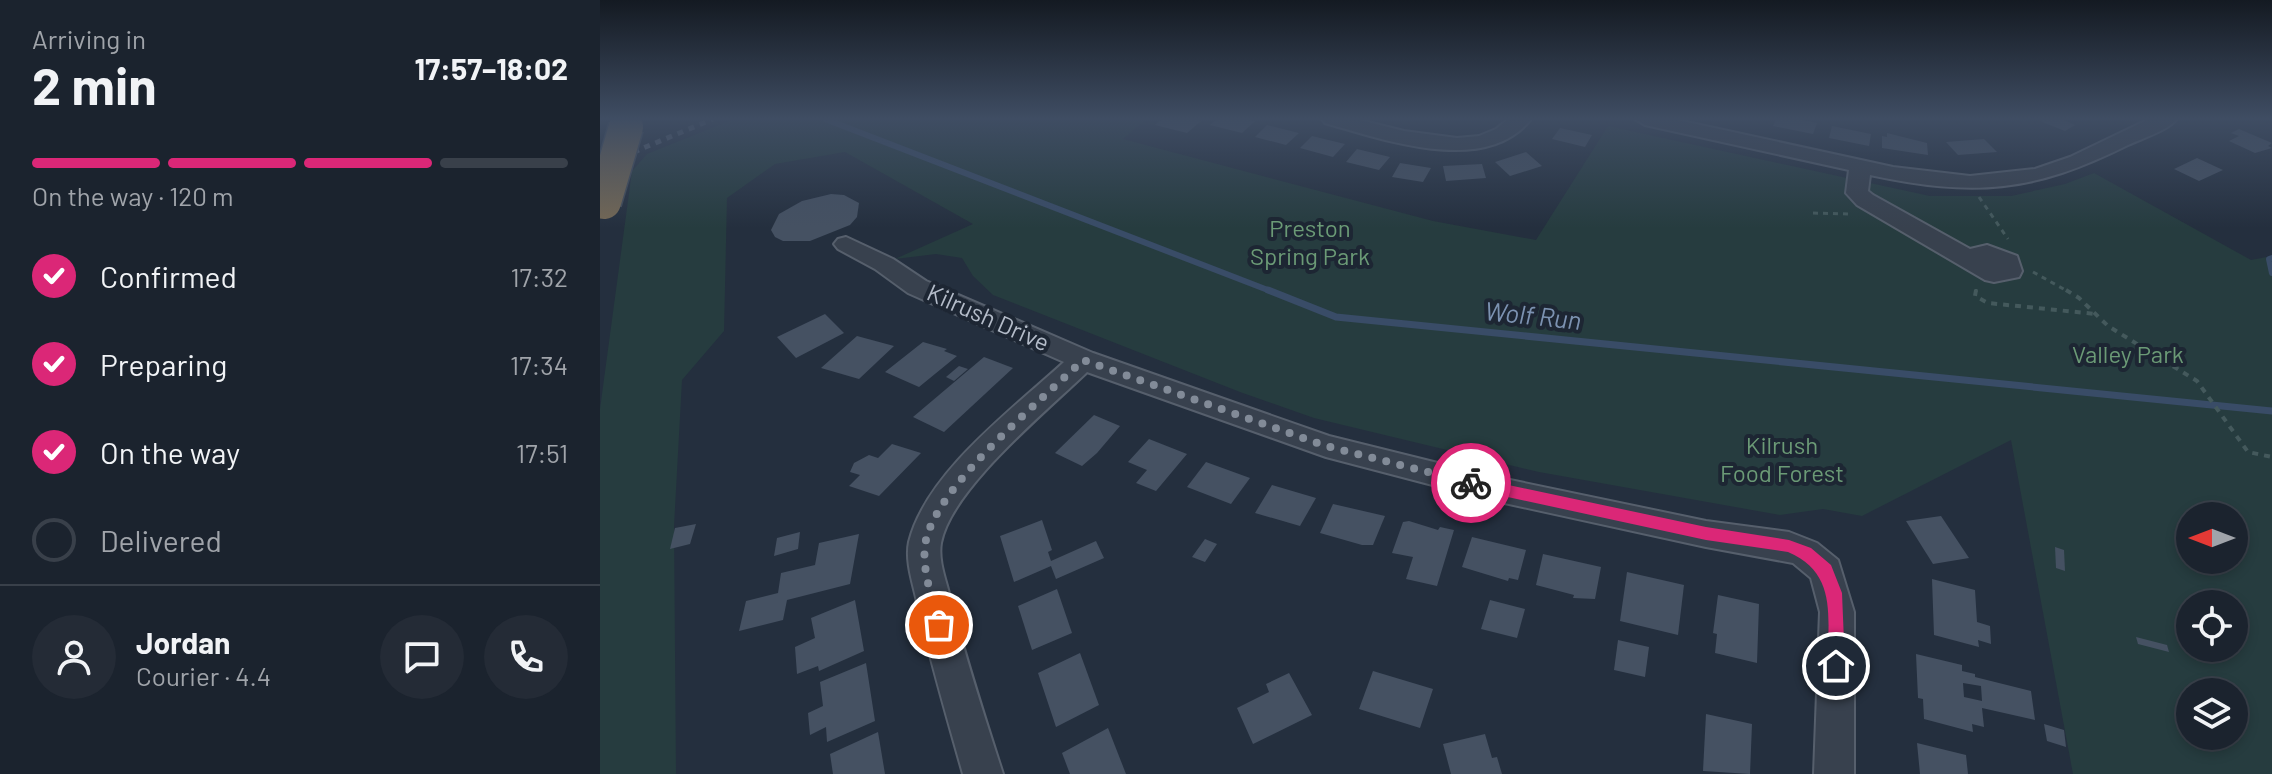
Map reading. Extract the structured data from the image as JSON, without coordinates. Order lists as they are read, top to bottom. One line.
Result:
{"streets":{"street":["Kilrush Drive"]},"water":["Wolf Run"],"parks":["Preston Spring Park","Valley Park","Kilrush Food Forest"],"north":"left","page":{"heading":["2 min","Arriving in","17:57–18:02"],"panel":["Jordan","Courier · 4.4"],"bar":"On the way · 120 m","list":[["Confirmed","17:32"],["Preparing","17:34"],["On the way","17:51"],"Delivered"]}}
